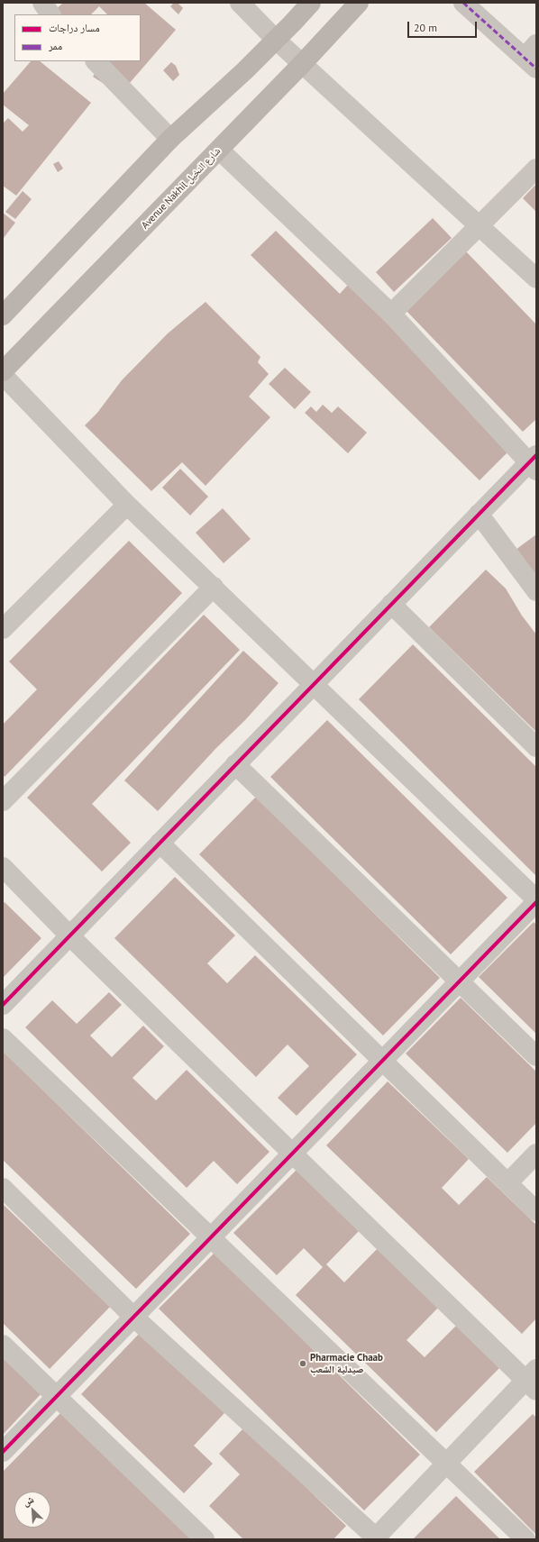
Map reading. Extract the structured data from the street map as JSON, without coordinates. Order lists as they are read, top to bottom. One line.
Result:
{"streets":{"street":["Avenue Nakhil شارع النخيل"]},"places":["Pharmacie Chaab صيدلية الشعب"],"legend":["مسار دراجات","ممر"],"scale_bar":"20 m","north":"top left"}
